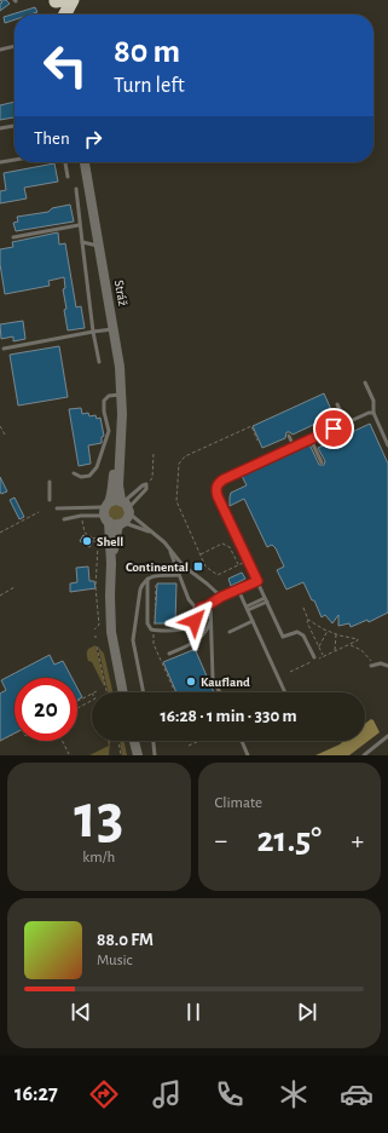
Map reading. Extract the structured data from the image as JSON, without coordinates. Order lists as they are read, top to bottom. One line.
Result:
{"streets":{"street":["Stráž"]},"places":{"other":["Shell","Kaufland"],"transit":["Continental"]},"page":{"turn":["80 m","Turn left"],"then":"Then","limit":"20","trip":"16:28 · 1 min · 330 m","tile":[["13","km/h"],"Climate"],"heat":["−","21.5°","+"],"song":["88.0 FM","Music"],"tabs":"16:27"}}
